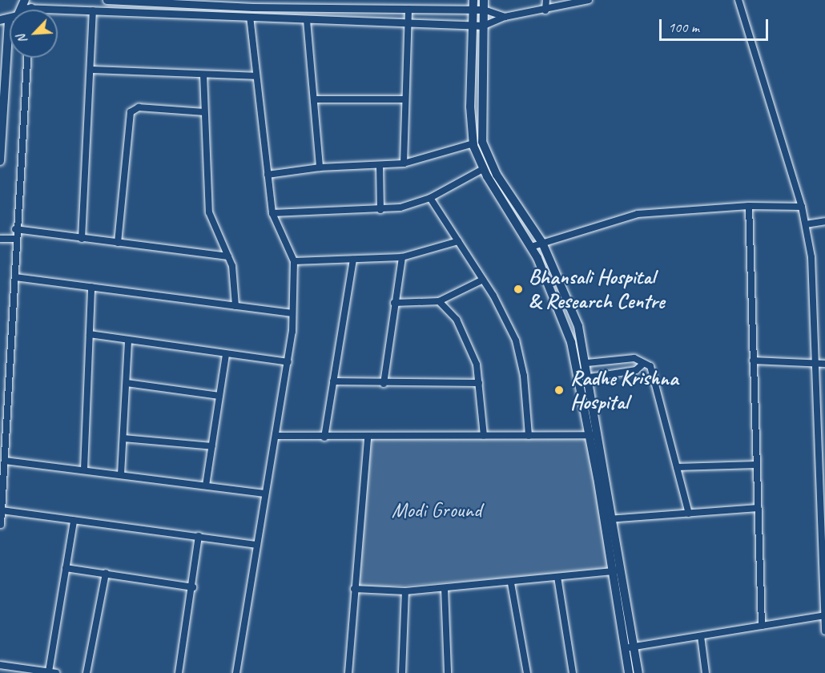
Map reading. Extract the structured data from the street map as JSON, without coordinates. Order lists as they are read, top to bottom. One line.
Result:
{"parks":["Modi Ground"],"places":["Bhansali Hospital & Research Centre","Radhe Krishna Hospital"],"scale_bar":"100 m","north":"bottom left"}
